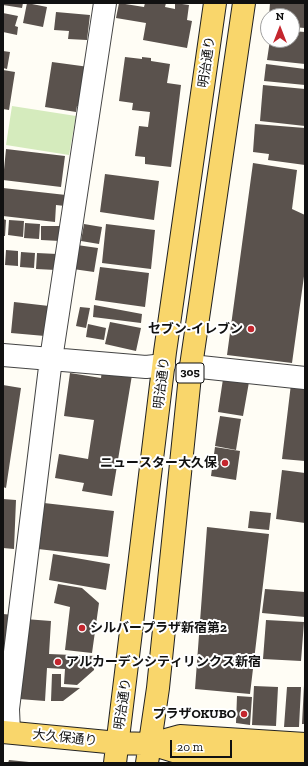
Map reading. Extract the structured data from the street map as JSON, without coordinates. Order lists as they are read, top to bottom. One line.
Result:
{"streets":{"main road":["明治通り","305","大久保通り"]},"crossings":[["明治通り","大久保通り"]],"places":["セブン-イレブン","ニュースター大久保","シルバープラザ新宿第2","アルカーデンシティリンクス新宿","プラザOKUBO"],"scale_bar":"20 m","north":"top"}
